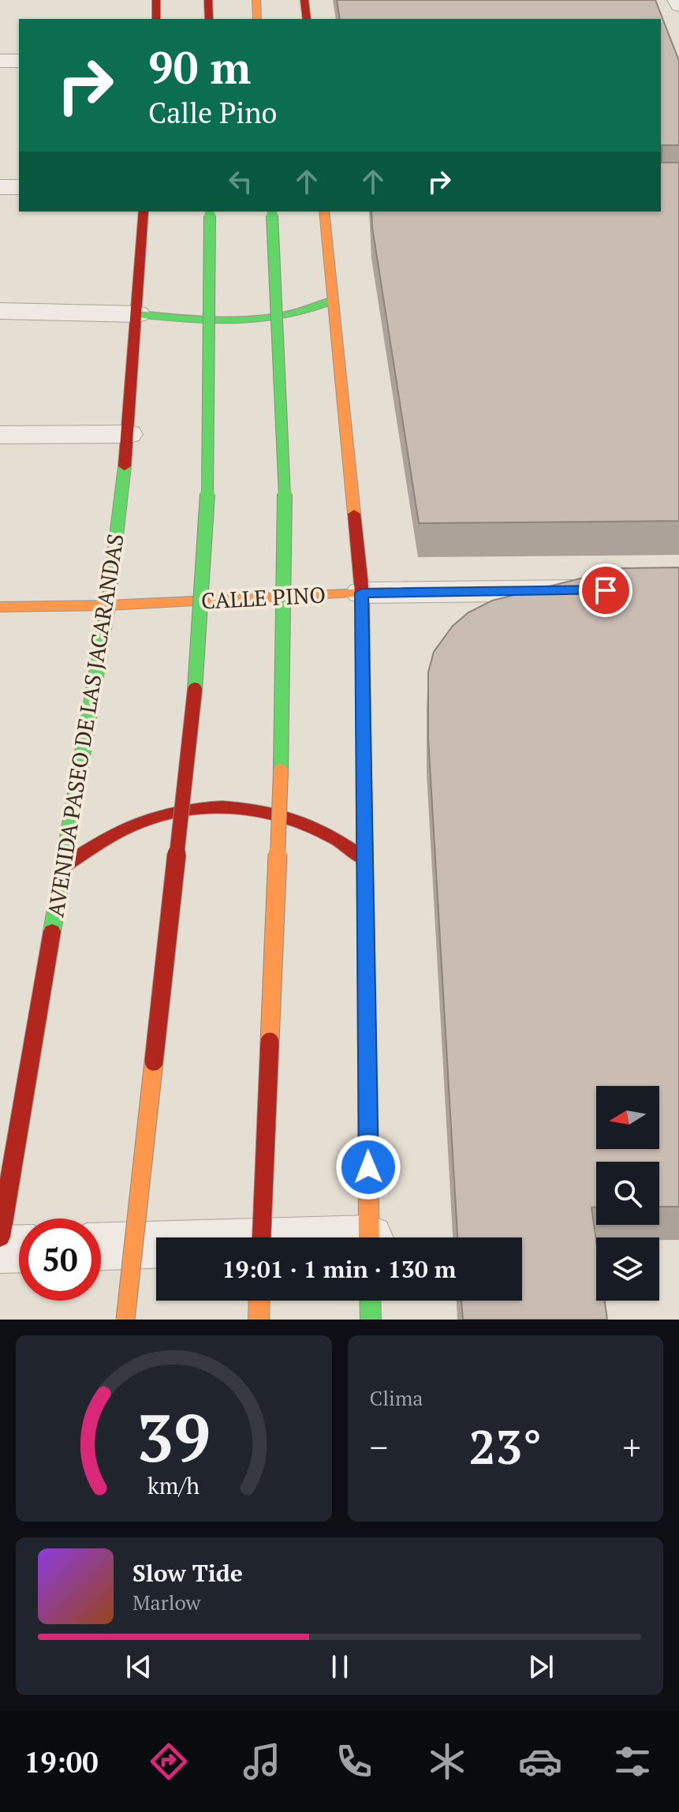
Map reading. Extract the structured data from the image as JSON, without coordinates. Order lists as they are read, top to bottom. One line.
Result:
{"streets":{"main road":["CALLE PINO","AVENIDA PASEO DE LAS JACARANDAS"]},"crossings":[["CALLE PINO","AVENIDA PASEO DE LAS JACARANDAS"]],"north":"left","page":{"turn":["90 m","Calle Pino"],"limit":"50","trip":"19:01 · 1 min · 130 m","tile":"Clima","heat":["−","23°","+"],"song":["Slow Tide","Marlow"],"tabs":"19:00","gauge":["39","km/h"]}}
